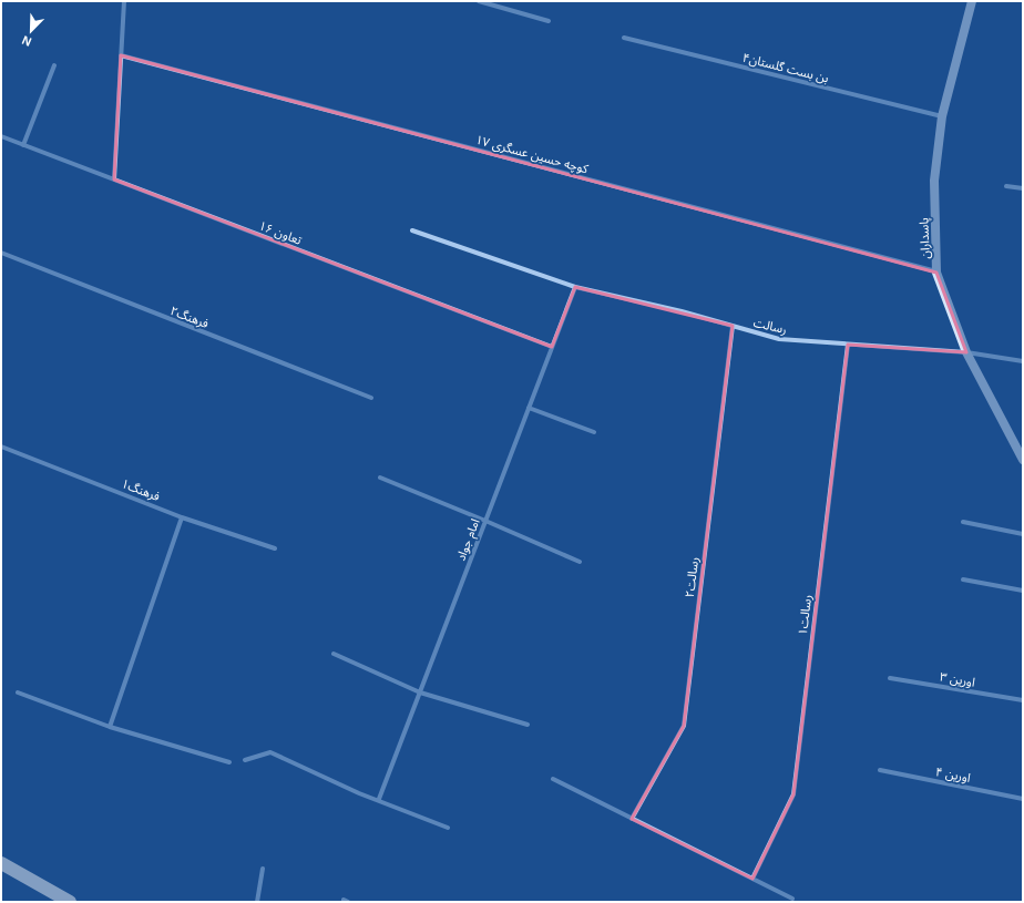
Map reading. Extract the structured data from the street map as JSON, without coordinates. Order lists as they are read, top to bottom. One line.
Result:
{"streets":{"street":["بن بست گلستان۴","کوچه حسین عسگری ۱۷","تعاون ۱۶","پاسداران","فرهنگ۲","رسالت","فرهنگ۱","امام جواد","رسالت۲","رسالت۱","اورین ۳","اورین ۴"]},"crossings":[["بن بست گلستان۴","پاسداران"],["کوچه حسین عسگری ۱۷","پاسداران"],["تعاون ۱۶","امام جواد"],["پاسداران","رسالت"],["رسالت","امام جواد"],["رسالت","رسالت۲"],["رسالت","رسالت۱"]],"north":"bottom left"}
